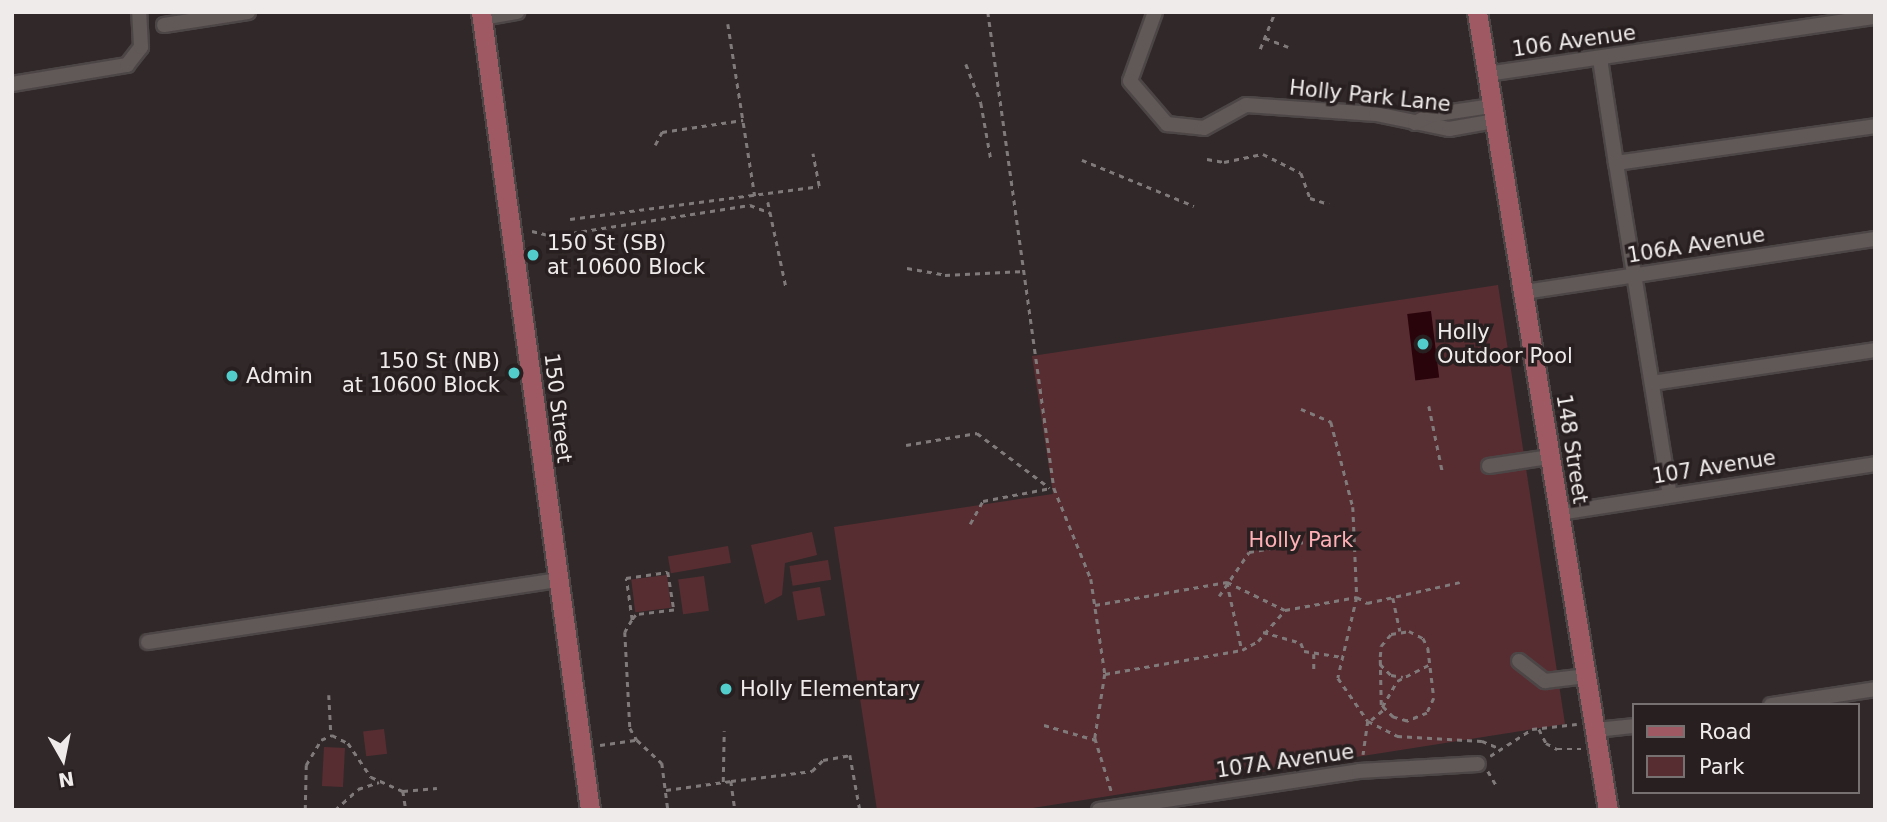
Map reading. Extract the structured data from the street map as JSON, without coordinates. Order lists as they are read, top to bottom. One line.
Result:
{"streets":{"main road":["150 Street","148 Street"],"street":["106 Avenue","Holly Park Lane","106A Avenue","107 Avenue","107A Avenue"]},"crossings":[["106 Avenue","148 Street"],["Holly Park Lane","148 Street"],["106A Avenue","148 Street"],["148 Street","107 Avenue"]],"parks":["Holly Park"],"places":["150 St (SB) at 10600 Block","Holly Outdoor Pool","150 St (NB) at 10600 Block","Admin","Holly Elementary"],"legend":["Road","Park"],"north":"bottom"}
